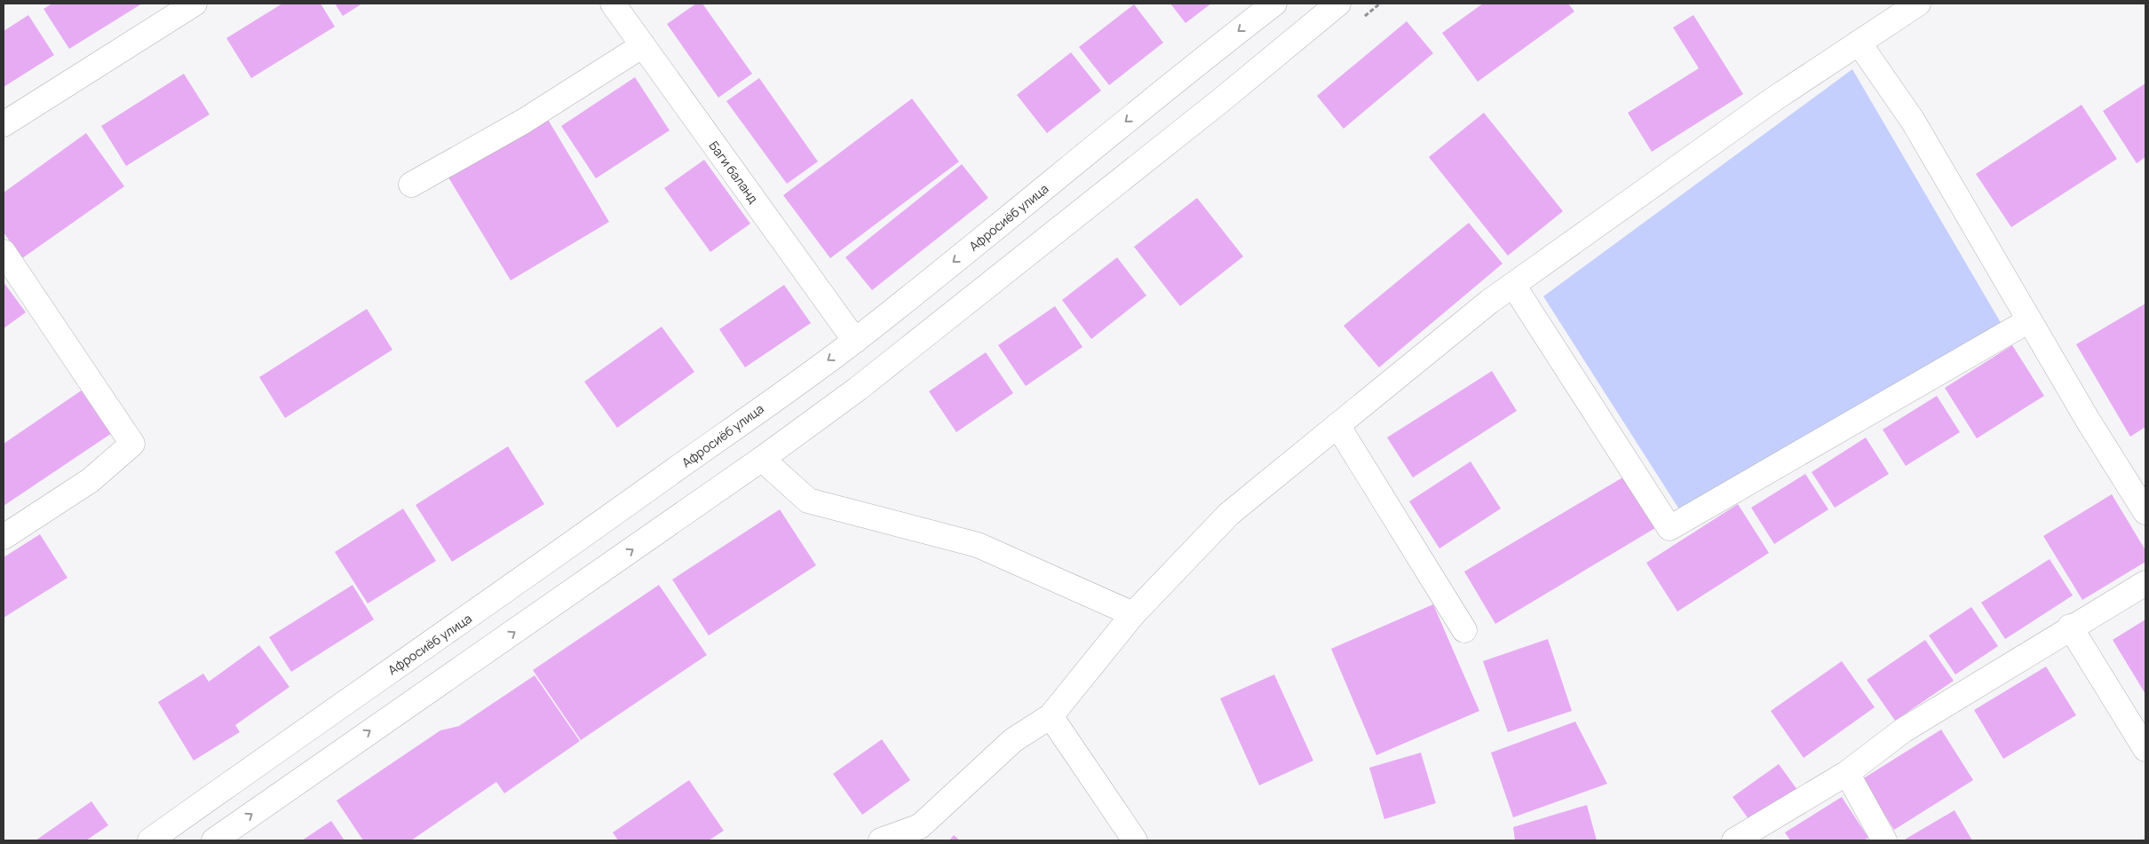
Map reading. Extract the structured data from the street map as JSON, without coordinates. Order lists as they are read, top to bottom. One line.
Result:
{"streets":{"street":["Баги баланд","Афросиёб улица"]},"crossings":[["Баги баланд","Афросиёб улица"]]}
